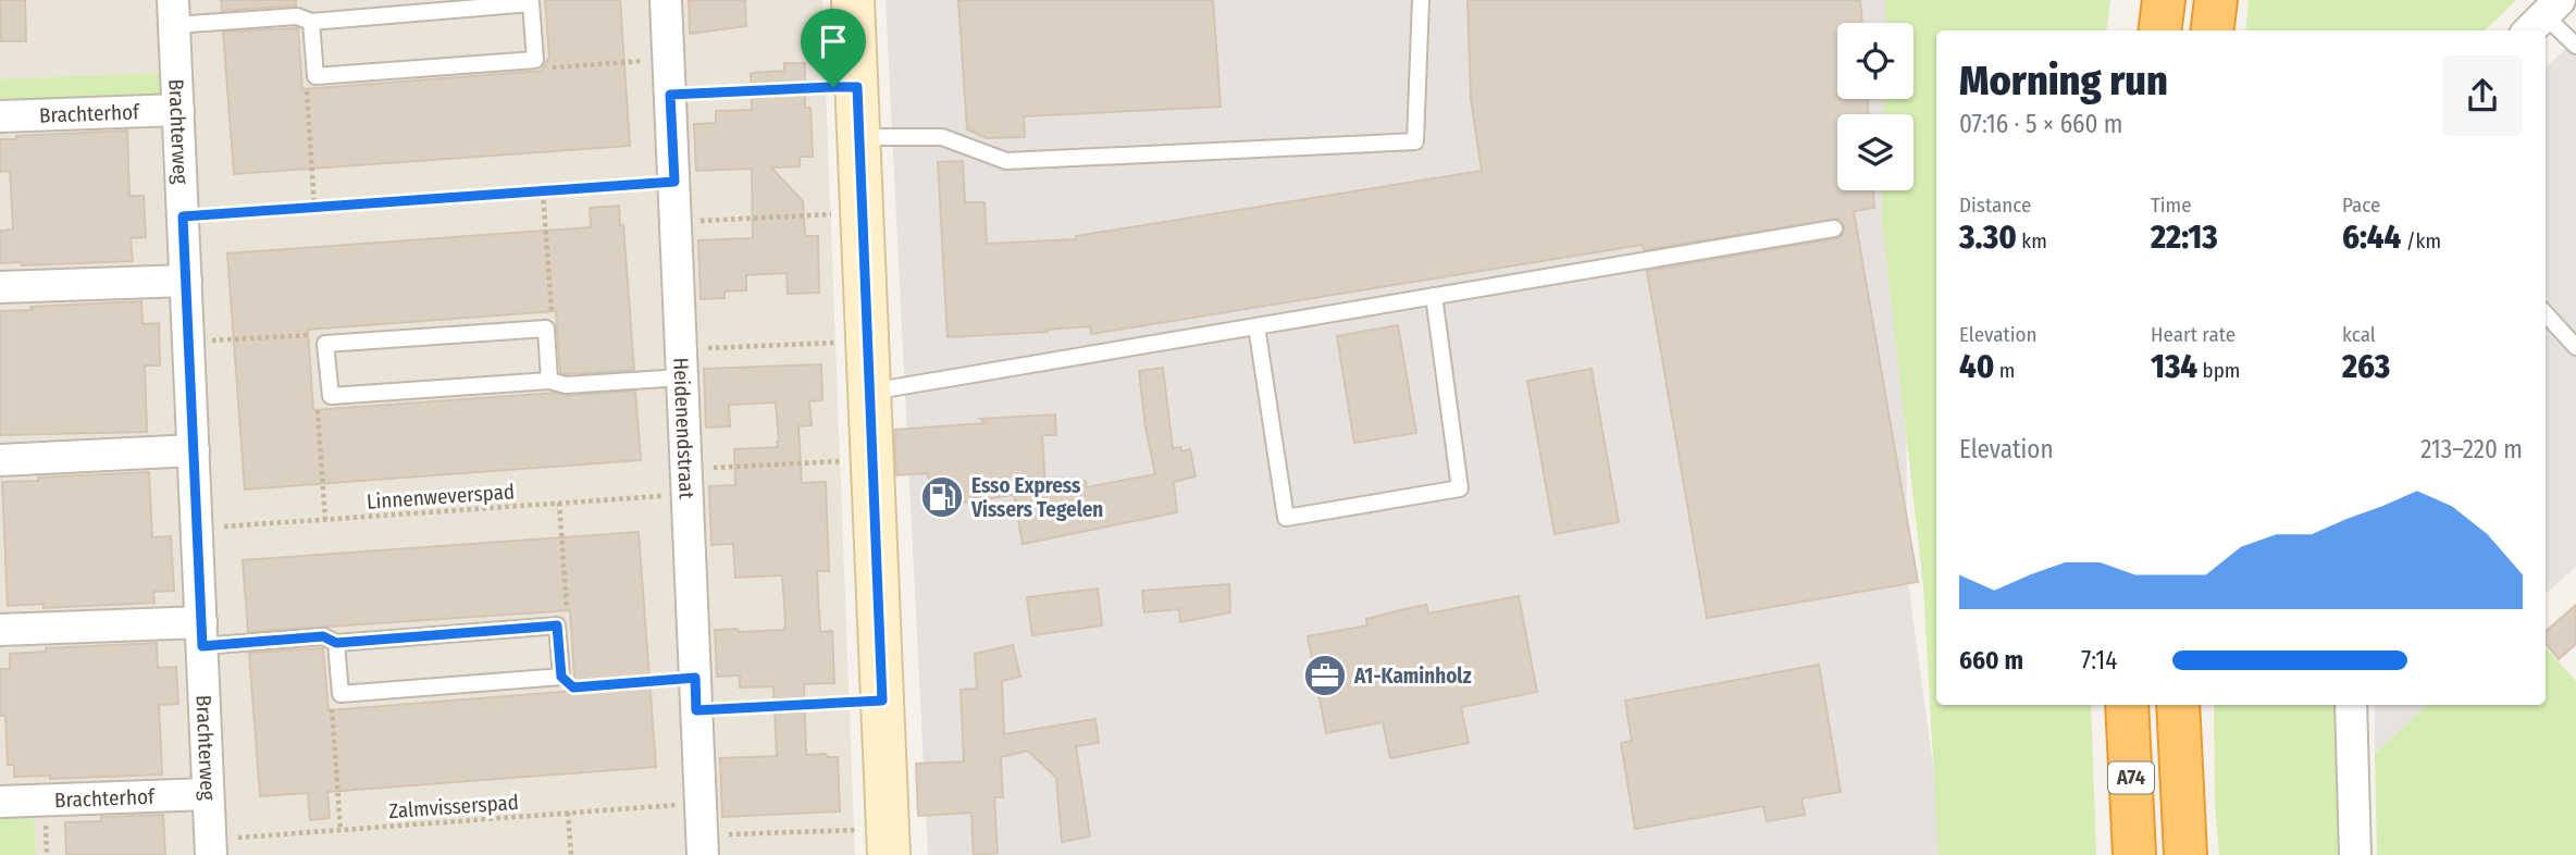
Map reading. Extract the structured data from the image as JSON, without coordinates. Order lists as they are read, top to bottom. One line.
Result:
{"streets":{"highway":["A74"],"street":["Brachterhof","Brachterweg","Heidenendstraat"],"path":["Linnenweverspad","Zalmvisserspad"]},"crossings":[["Brachterhof","Brachterweg"],["Brachterweg","Linnenweverspad"],["Brachterweg","Zalmvisserspad"],["Heidenendstraat","Linnenweverspad"],["Heidenendstraat","Zalmvisserspad"]],"places":{"fuel station":["Esso Express Vissers Tegelen"],"office":["A1-Kaminholz"]},"page":{"heading":["Morning run","07:16 · 5 × 660 m"],"stats":[["Distance","3.30 km"],["Time","22:13"],["Pace","6:44 /km"],["Elevation","40 m"],["Heart rate","134 bpm"],["kcal","263"]],"chart":["Elevation","213–220 m"],"list":[{"name":"660 m","note":"7:14"}]}}
